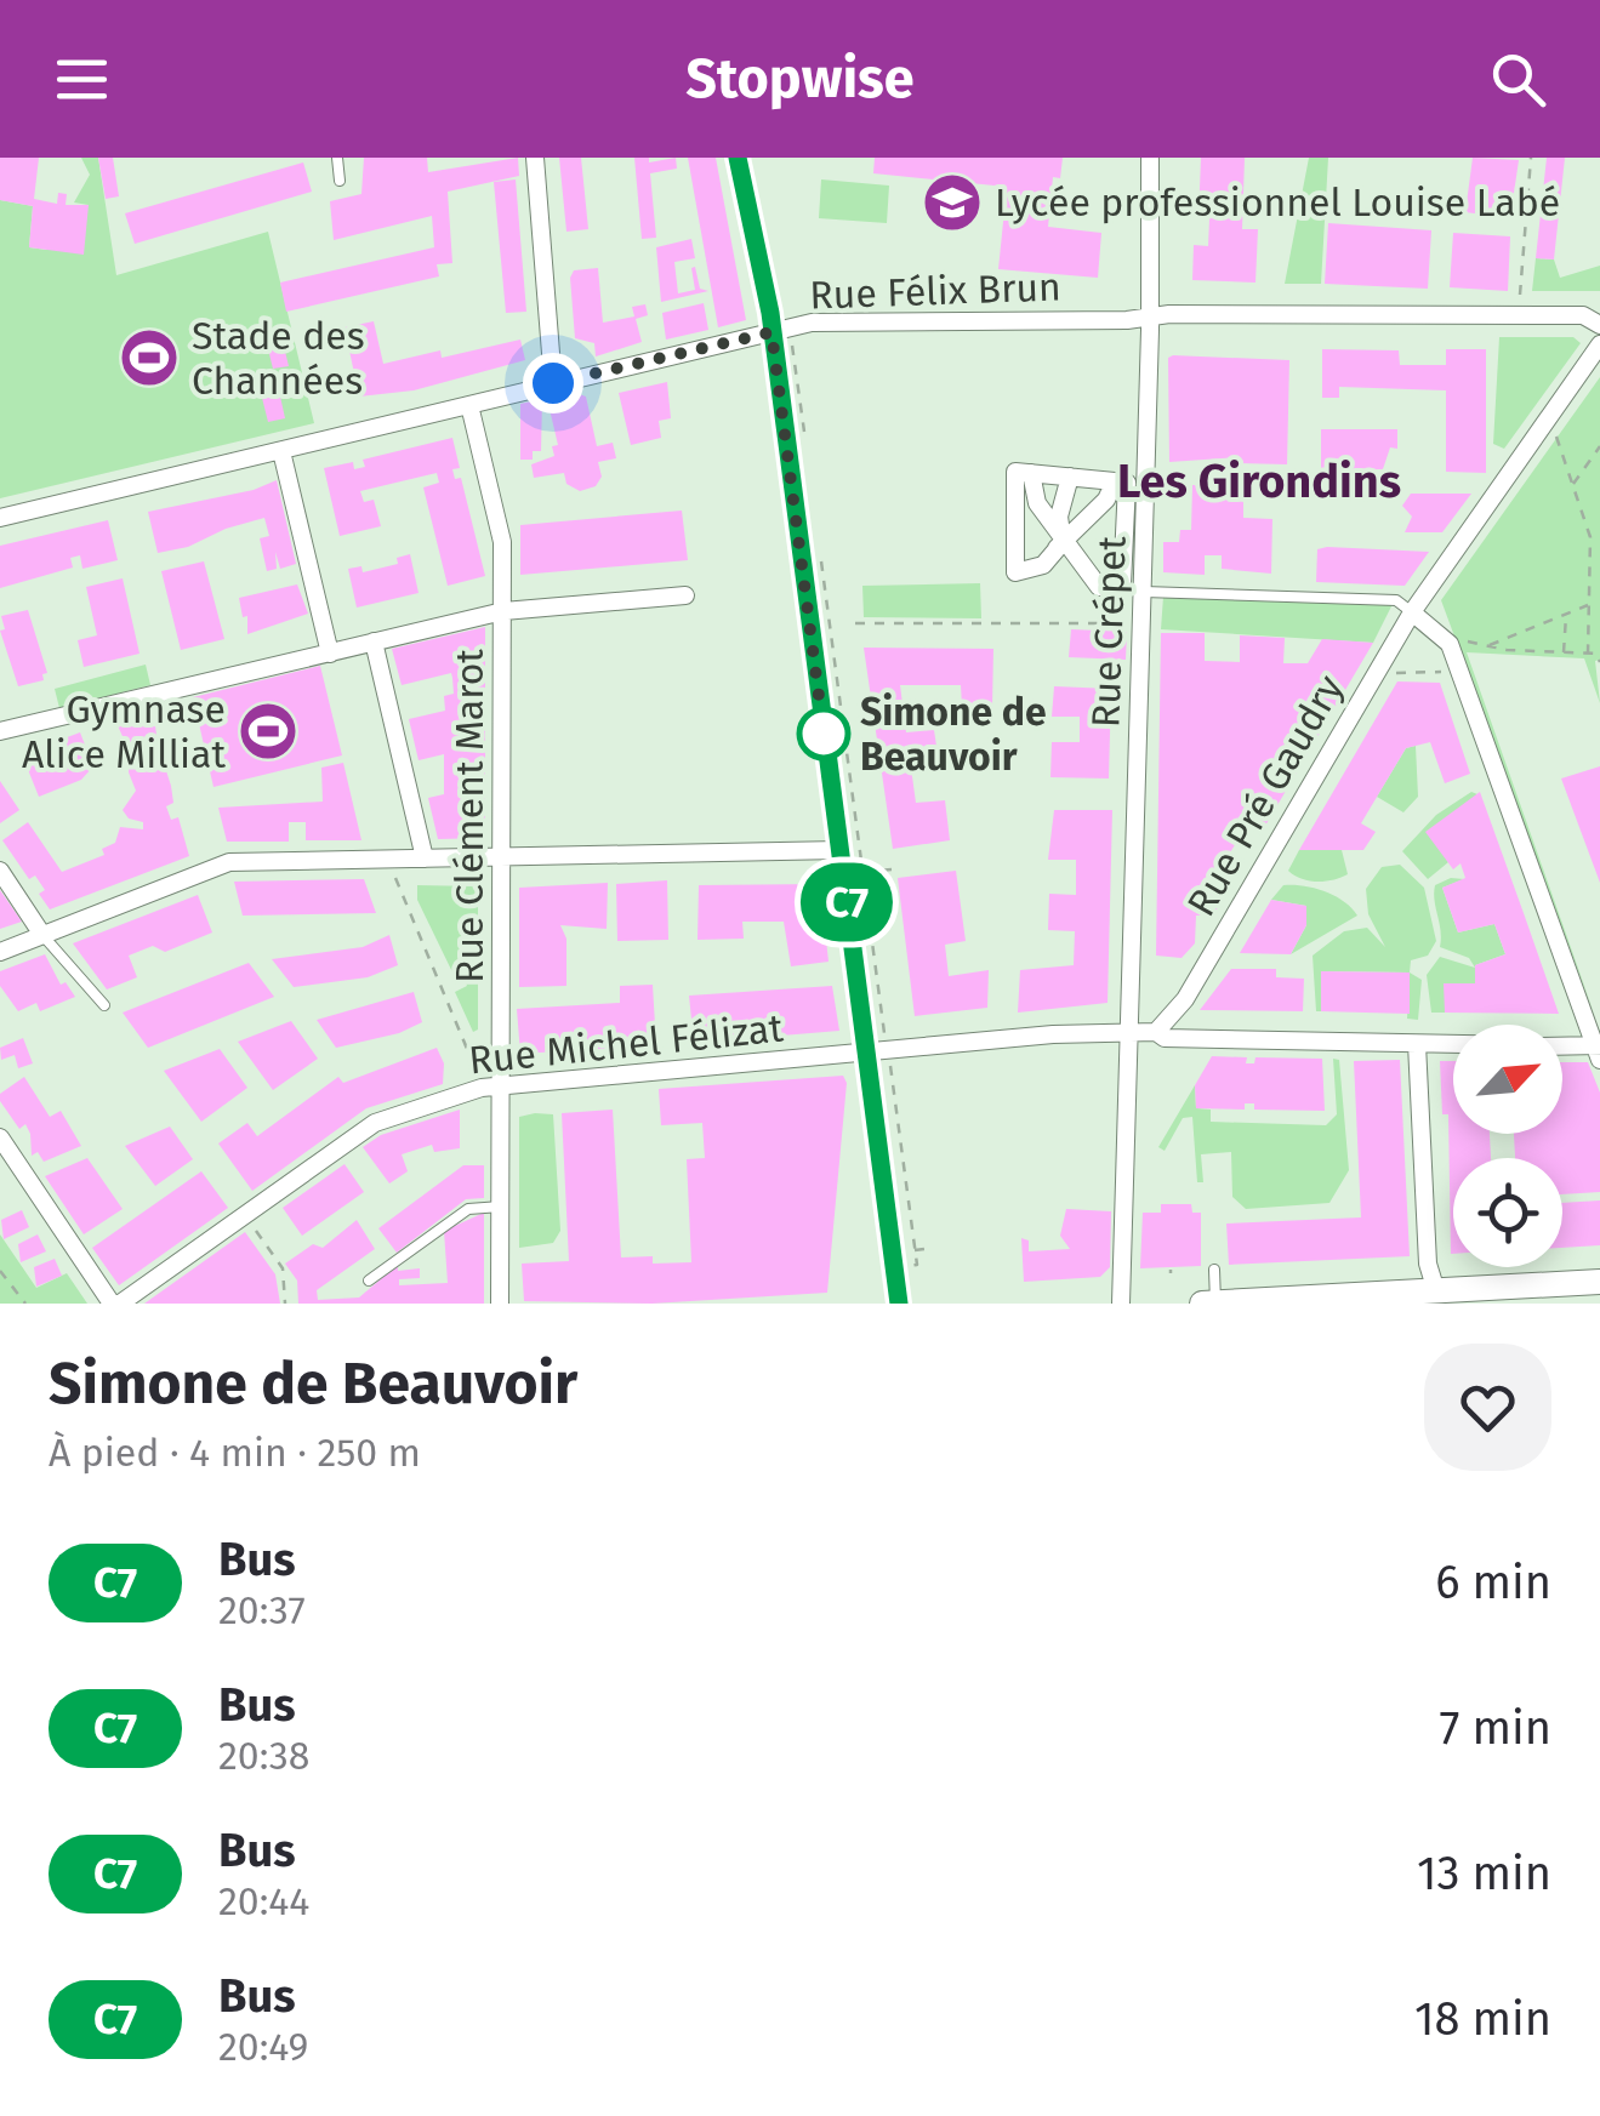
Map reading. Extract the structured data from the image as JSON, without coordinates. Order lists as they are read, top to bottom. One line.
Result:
{"streets":{"street":["Rue Félix Brun","Rue Crépet","Rue Pré Gaudry","Rue Clément Marot","Rue Michel Félizat"]},"crossings":[["Rue Félix Brun","Rue Crépet"],["Rue Félix Brun","Rue Clément Marot"],["Rue Crépet","Rue Michel Félizat"],["Rue Clément Marot","Rue Michel Félizat"]],"districts":["Les Girondins"],"places":{"school or university":["Lycée professionnel Louise Labé"],"sports":["Stade des Channées","Gymnase Alice Milliat"],"other":["Simone de Beauvoir"]},"lines":["bus line C7"],"north":"top right","page":{"header":"Stopwise","on_map":"C7","heading":["Simone de Beauvoir","À pied · 4 min · 250 m"],"list":[{"mark":"C7","name":"Bus","note":"20:37","value":"6 min"},{"mark":"C7","name":"Bus","note":"20:38","value":"7 min"},{"mark":"C7","name":"Bus","note":"20:44","value":"13 min"},{"mark":"C7","name":"Bus","note":"20:49","value":"18 min"}]}}
